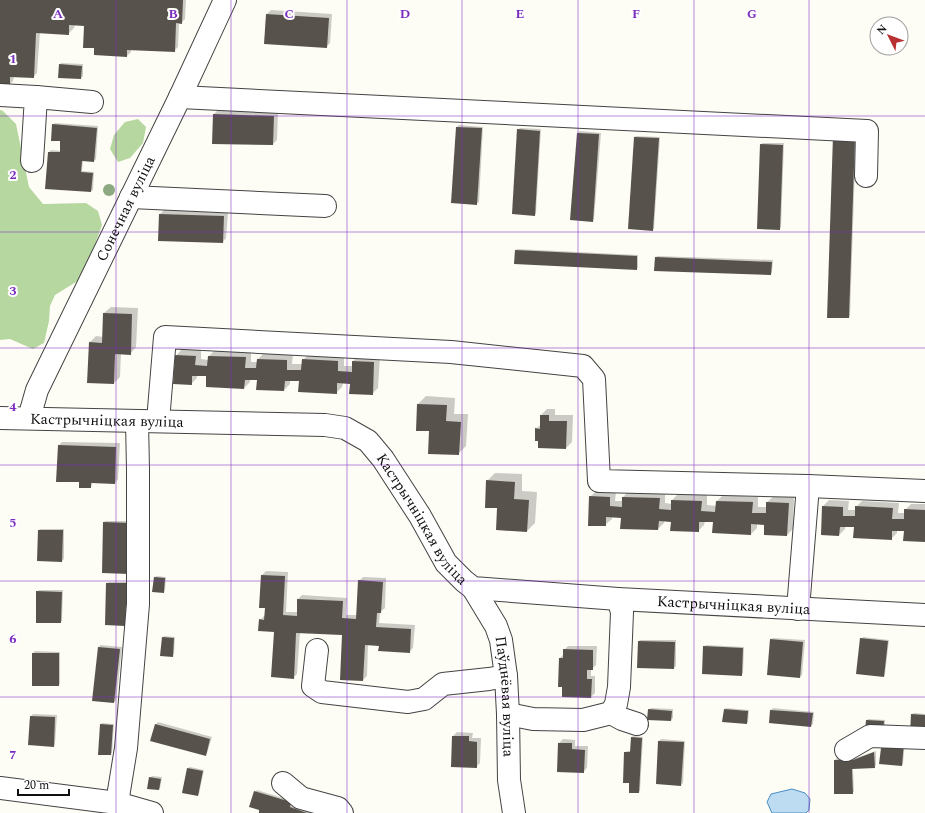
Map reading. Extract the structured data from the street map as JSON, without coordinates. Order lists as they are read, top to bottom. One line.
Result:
{"streets":{"street":["Сонечная вуліца","Кастрычніцкая вуліца","Паўднёвая вуліца"]},"crossings":[["Сонечная вуліца","Кастрычніцкая вуліца"],["Кастрычніцкая вуліца","Паўднёвая вуліца"]],"scale_bar":"20 m","north":"top left","grid":{"columns":["A","B","C","D","E","F","G"],"rows":["1","2","3","4","5","6","7"]}}
